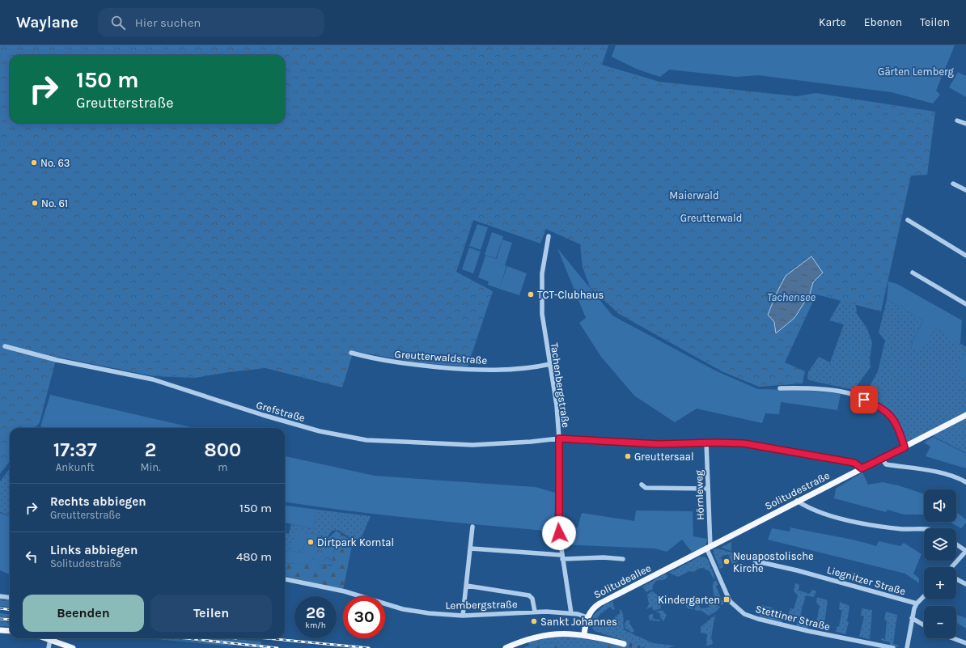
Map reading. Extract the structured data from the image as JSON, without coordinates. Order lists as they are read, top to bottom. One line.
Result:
{"streets":{"main road":["Solitudestraße","Solitudeallee"],"street":["Greutterwaldstraße","Tachenbergstraße","Grefstraße","Hörnleweg","Liegnitzer Straße","Lembergstraße","Stettiner Straße"]},"crossings":[["Greutterwaldstraße","Tachenbergstraße"],["Tachenbergstraße","Grefstraße"],["Tachenbergstraße","Lembergstraße"],["Grefstraße","Solitudestraße"],["Grefstraße","Hörnleweg"],["Solitudestraße","Hörnleweg"],["Solitudestraße","Solitudeallee"],["Solitudestraße","Stettiner Straße"],["Hörnleweg","Solitudeallee"],["Hörnleweg","Stettiner Straße"],["Solitudeallee","Lembergstraße"],["Solitudeallee","Stettiner Straße"]],"water":["Tachensee"],"parks":["Gärten Lemberg","Maierwald","Greutterwald"],"places":{"other":["No. 63","No. 61","TCT-Clubhaus","Greuttersaal","Dirtpark Korntal","Neuapostolische Kirche","Sankt Johannes"],"transit":["Kindergarten"]},"page":{"header":"Waylane","search":"Hier suchen","nav":["Karte","Ebenen","Teilen"],"turn":["150 m","Greutterstraße"],"eta":["17:37","Ankunft","2","Min.","800","m"],"list":[{"name":"Rechts abbiegen","note":"Greutterstraße","value":"150 m"},{"name":"Links abbiegen","note":"Solitudestraße","value":"480 m"}],"map_buttons":["+","−"],"buttons":["Beenden","Teilen"],"speed":"26 km/h","limit":"30"}}
